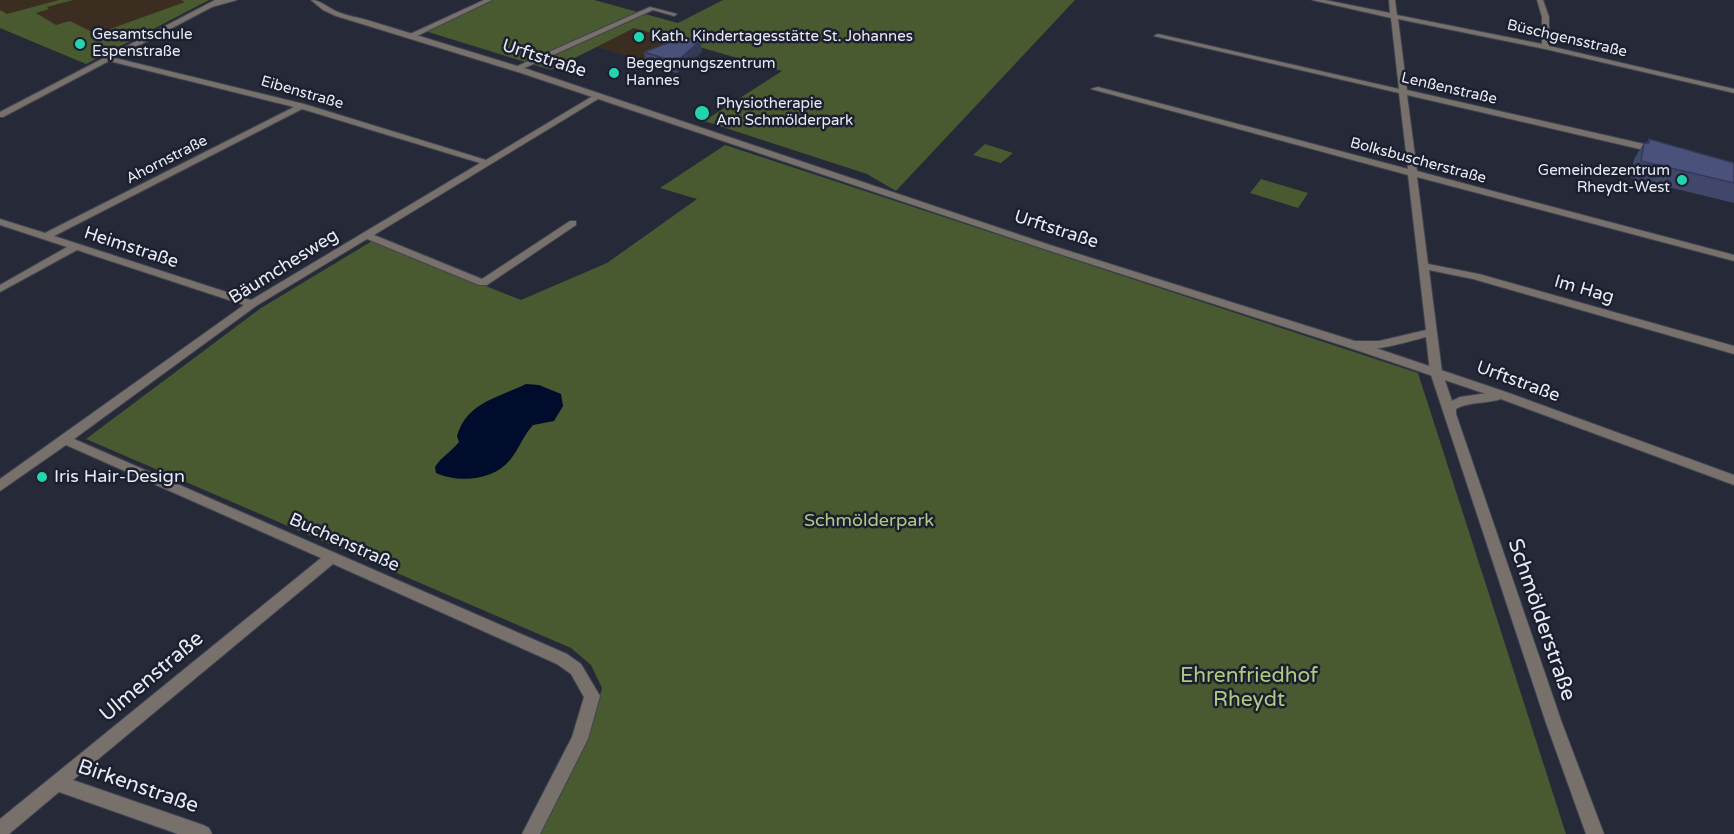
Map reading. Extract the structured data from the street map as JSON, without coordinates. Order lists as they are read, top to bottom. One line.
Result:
{"streets":{"street":["Büschgensstraße","Urftstraße","Lenßenstraße","Eibenstraße","Ahornstraße","Bolksbuscherstraße","Heimstraße","Bäumchesweg","Im Hag","Buchenstraße","Schmölderstraße","Ulmenstraße","Birkenstraße"]},"crossings":[["Büschgensstraße","Schmölderstraße"],["Urftstraße","Bäumchesweg"],["Urftstraße","Schmölderstraße"],["Lenßenstraße","Schmölderstraße"],["Eibenstraße","Ahornstraße"],["Eibenstraße","Bäumchesweg"],["Ahornstraße","Heimstraße"],["Bolksbuscherstraße","Schmölderstraße"],["Heimstraße","Bäumchesweg"],["Bäumchesweg","Buchenstraße"],["Im Hag","Schmölderstraße"],["Buchenstraße","Ulmenstraße"],["Ulmenstraße","Birkenstraße"]],"parks":["Schmölderpark","Ehrenfriedhof Rheydt"],"places":["Kath. Kindertagesstätte St. Johannes","Gesamtschule Espenstraße","Begegnungszentrum Hannes","Physiotherapie Am Schmölderpark","Gemeindezentrum Rheydt-West","Iris Hair-Design"]}
